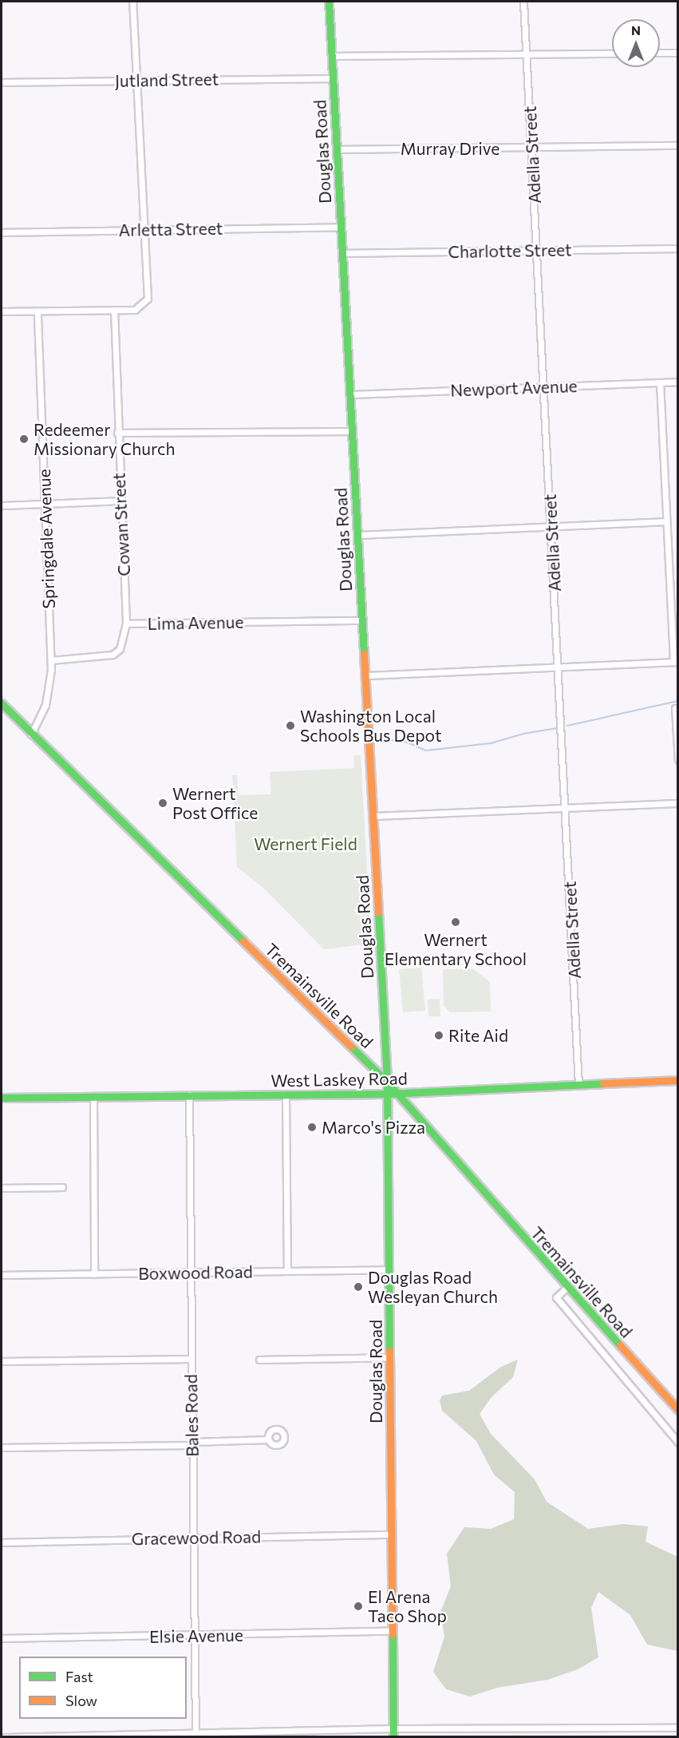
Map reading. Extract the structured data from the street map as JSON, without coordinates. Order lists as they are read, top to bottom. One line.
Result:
{"streets":{"street":["Jutland Street","Murray Drive","Douglas Road","Adella Street","Arletta Street","Charlotte Street","Newport Avenue","Cowan Street","Springdale Avenue","Lima Avenue","Tremainsville Road","West Laskey Road","Boxwood Road","Bales Road","Gracewood Road","Elsie Avenue"]},"crossings":[["Jutland Street","Douglas Road"],["Murray Drive","Douglas Road"],["Murray Drive","Adella Street"],["Douglas Road","Arletta Street"],["Douglas Road","Charlotte Street"],["Douglas Road","Newport Avenue"],["Douglas Road","Lima Avenue"],["Douglas Road","Tremainsville Road"],["Douglas Road","West Laskey Road"],["Douglas Road","Boxwood Road"],["Douglas Road","Gracewood Road"],["Douglas Road","Elsie Avenue"],["Adella Street","Charlotte Street"],["Adella Street","Newport Avenue"],["Adella Street","West Laskey Road"],["Cowan Street","Lima Avenue"],["Springdale Avenue","Lima Avenue"],["Springdale Avenue","Tremainsville Road"],["Tremainsville Road","West Laskey Road"],["West Laskey Road","Bales Road"],["Boxwood Road","Bales Road"],["Bales Road","Gracewood Road"],["Bales Road","Elsie Avenue"]],"parks":["Wernert Field"],"places":["Redeemer Missionary Church","Washington Local Schools Bus Depot","Wernert Post Office","Wernert Elementary School","Rite Aid","Marco's Pizza","Douglas Road Wesleyan Church","El Arena Taco Shop"],"legend":["Fast","Slow"],"north":"top"}
